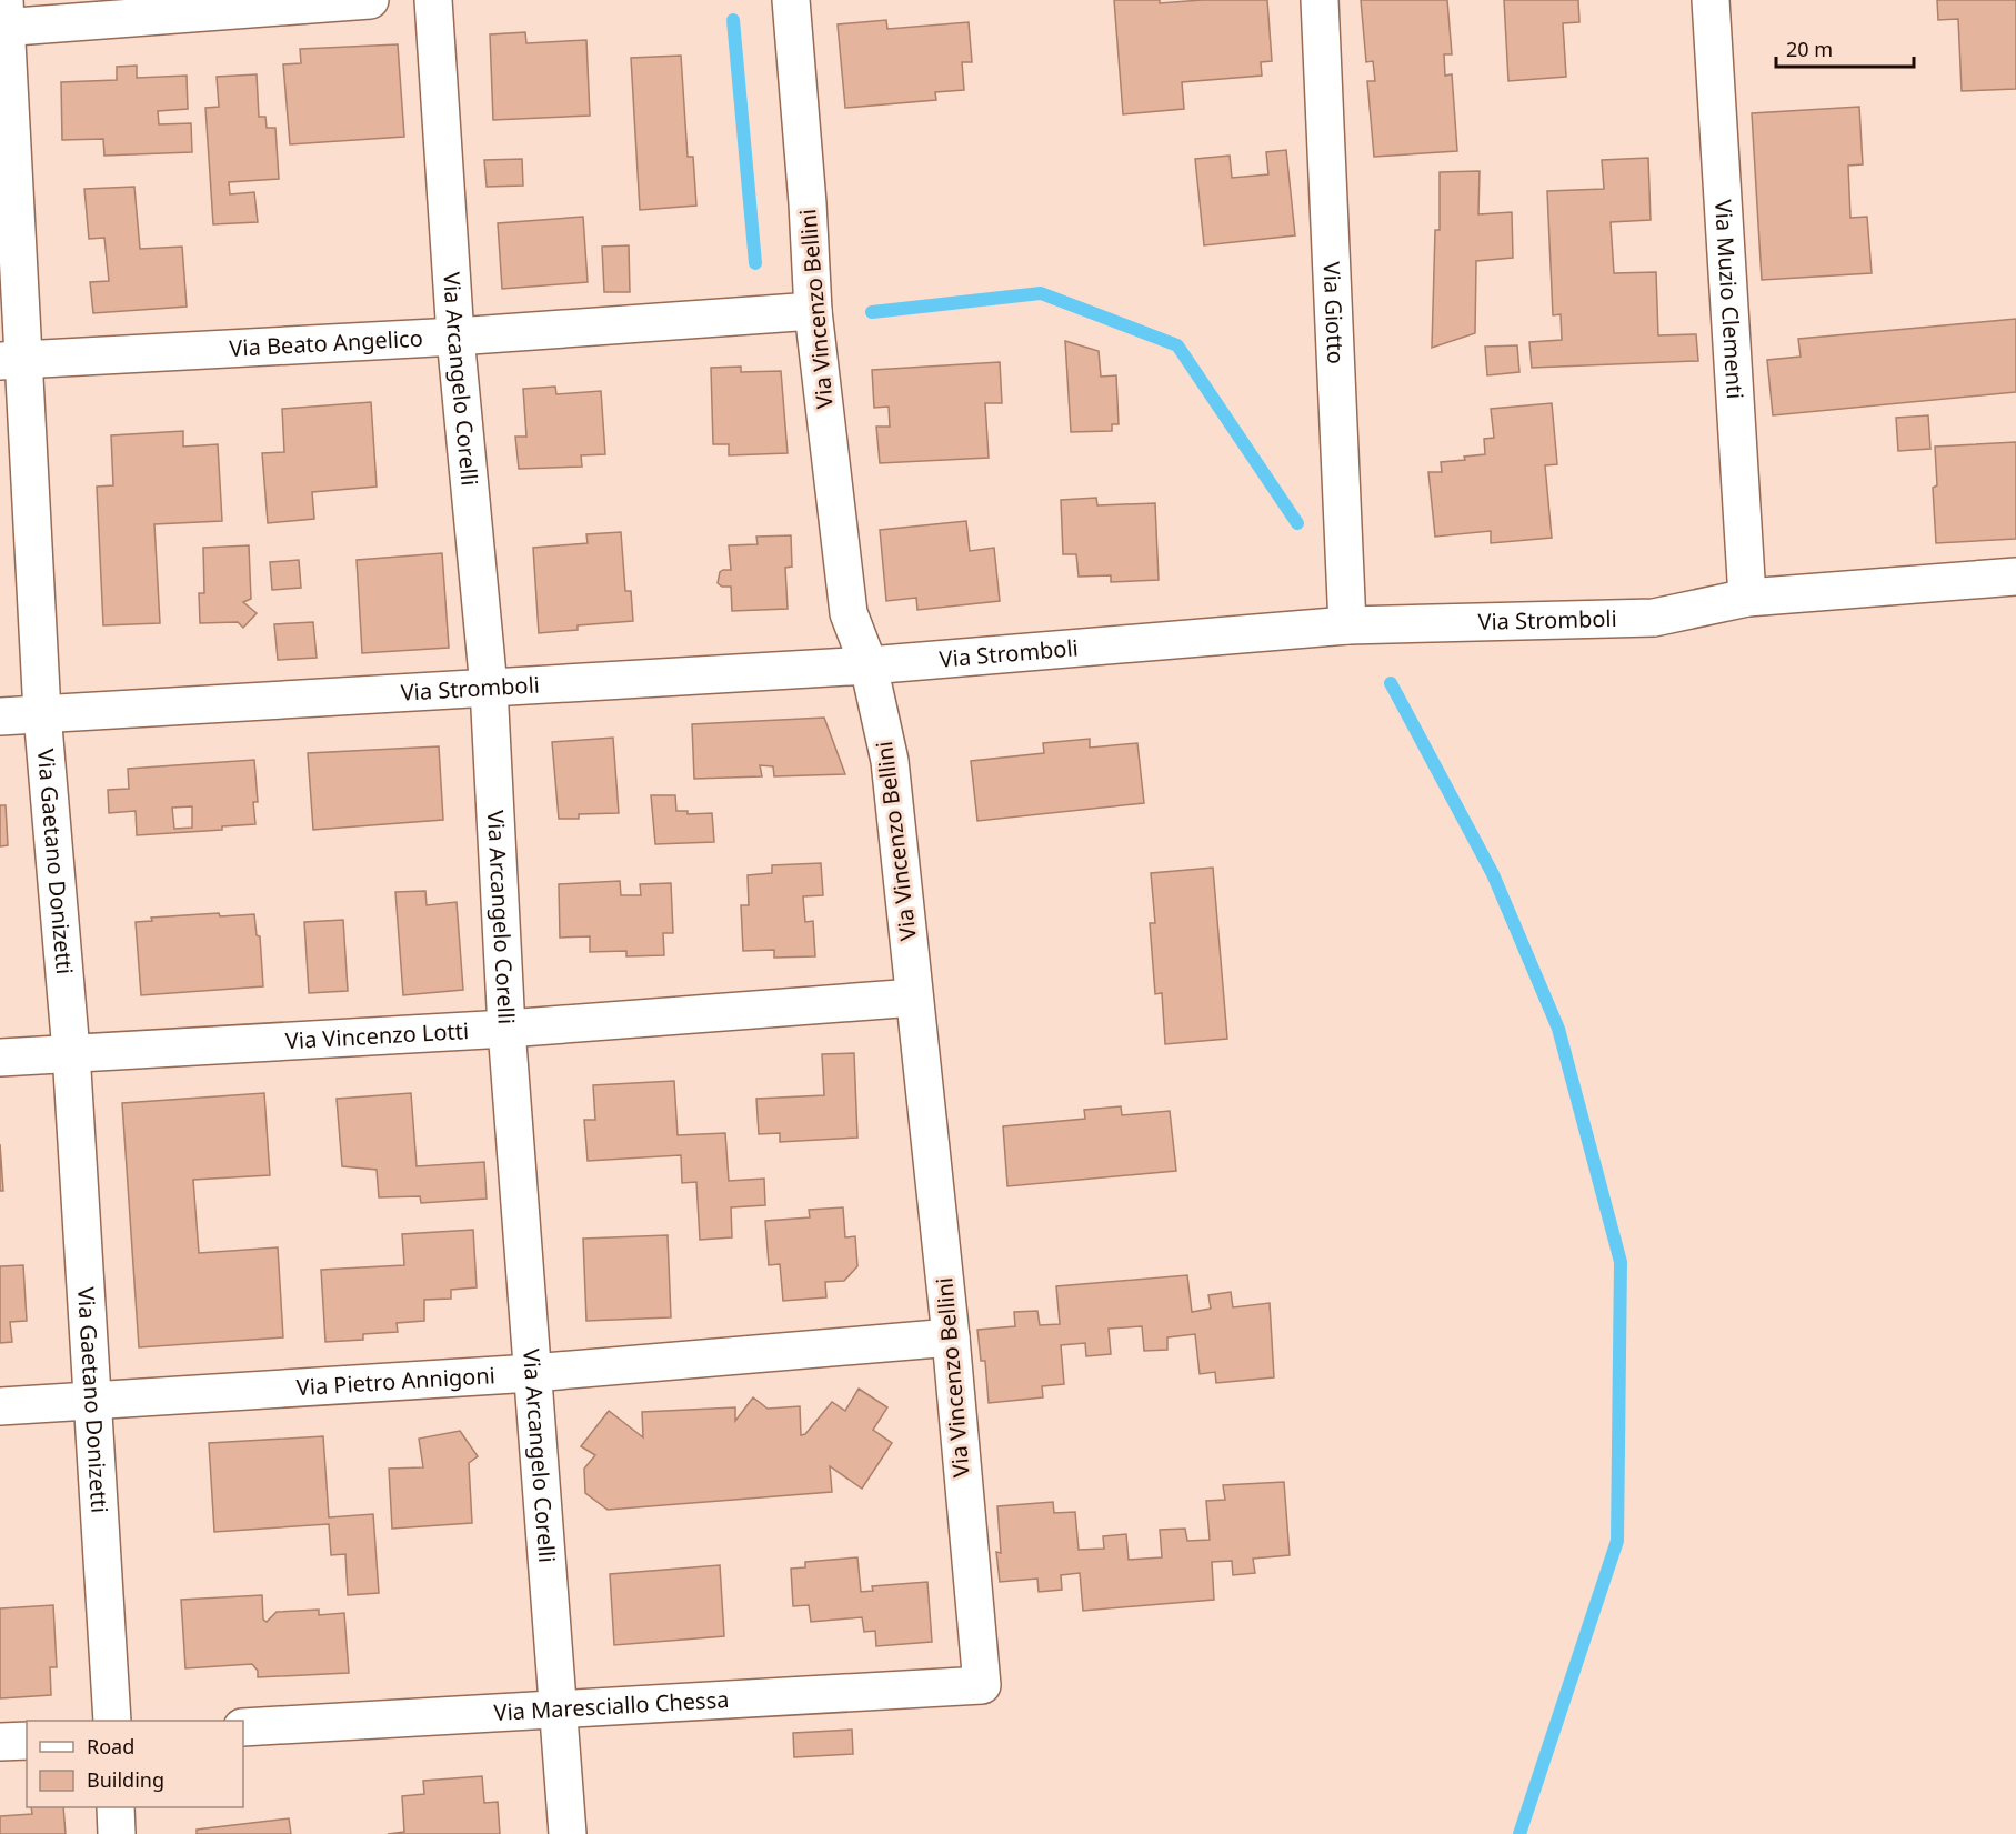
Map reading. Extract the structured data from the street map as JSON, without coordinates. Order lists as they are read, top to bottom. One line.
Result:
{"streets":{"street":["Via Muzio Clementi","Via Vincenzo Bellini","Via Giotto","Via Beato Angelico","Via Arcangelo Corelli","Via Stromboli","Via Gaetano Donizetti","Via Vincenzo Lotti","Via Pietro Annigoni","Via Maresciallo Chessa"]},"crossings":[["Via Muzio Clementi","Via Stromboli"],["Via Vincenzo Bellini","Via Beato Angelico"],["Via Vincenzo Bellini","Via Stromboli"],["Via Vincenzo Bellini","Via Vincenzo Lotti"],["Via Vincenzo Bellini","Via Pietro Annigoni"],["Via Vincenzo Bellini","Via Maresciallo Chessa"],["Via Giotto","Via Stromboli"],["Via Beato Angelico","Via Arcangelo Corelli"],["Via Beato Angelico","Via Gaetano Donizetti"],["Via Arcangelo Corelli","Via Stromboli"],["Via Arcangelo Corelli","Via Vincenzo Lotti"],["Via Arcangelo Corelli","Via Pietro Annigoni"],["Via Arcangelo Corelli","Via Maresciallo Chessa"],["Via Stromboli","Via Gaetano Donizetti"],["Via Gaetano Donizetti","Via Vincenzo Lotti"],["Via Gaetano Donizetti","Via Pietro Annigoni"]],"legend":["Road","Building"],"scale_bar":"20 m"}
